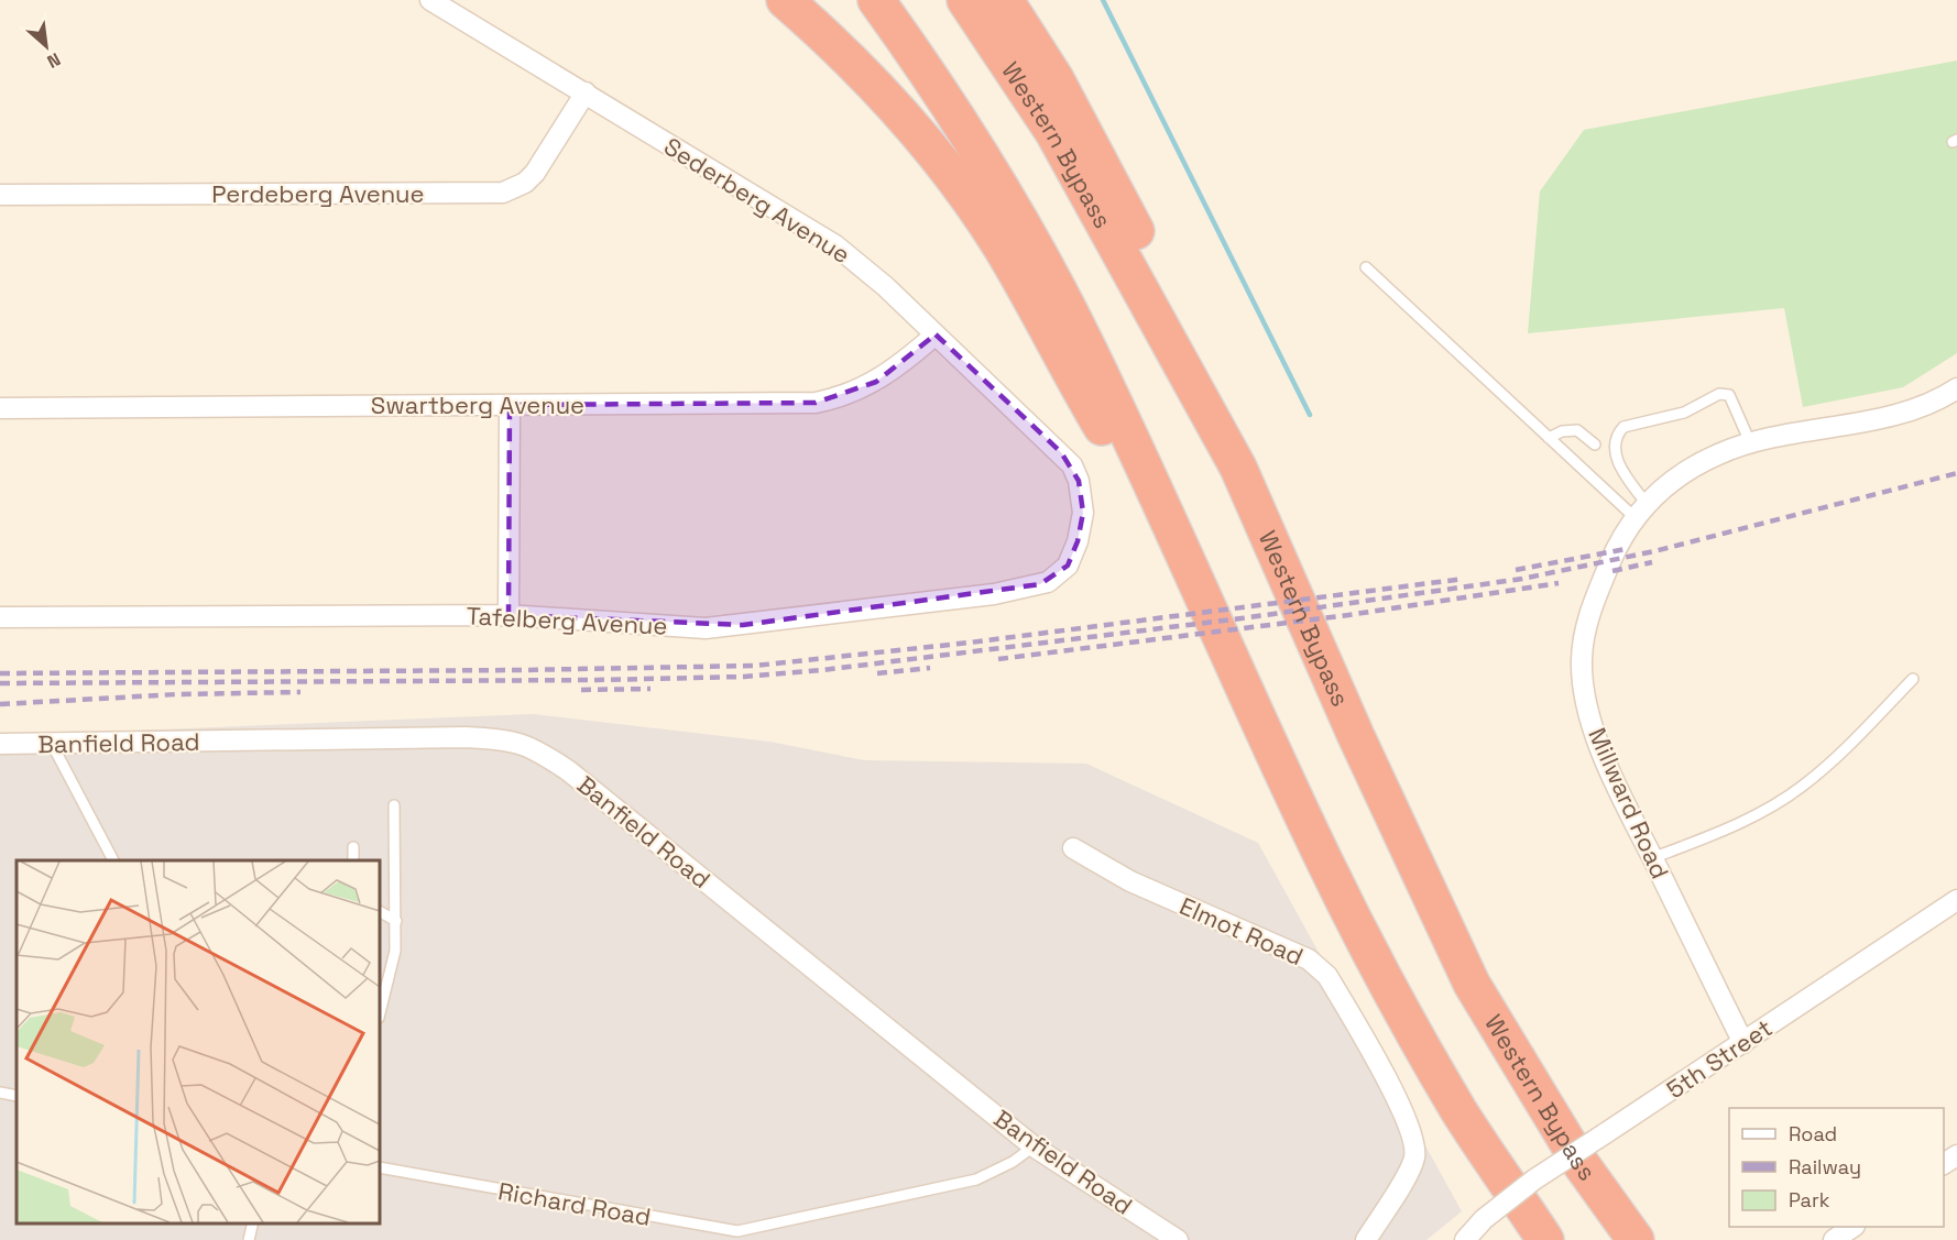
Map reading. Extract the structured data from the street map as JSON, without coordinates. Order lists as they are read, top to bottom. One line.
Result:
{"streets":{"highway":["Western Bypass"],"street":["Perdeberg Avenue","Sederberg Avenue","Swartberg Avenue","Tafelberg Avenue","Banfield Road","Millward Road","Elmot Road","5th Street"],"lane":["Richard Road"]},"crossings":[["Perdeberg Avenue","Sederberg Avenue"],["Sederberg Avenue","Swartberg Avenue"],["Sederberg Avenue","Tafelberg Avenue"],["Banfield Road","Richard Road"],["Millward Road","5th Street"]],"legend":["Road","Railway","Park"],"north":"bottom right"}
